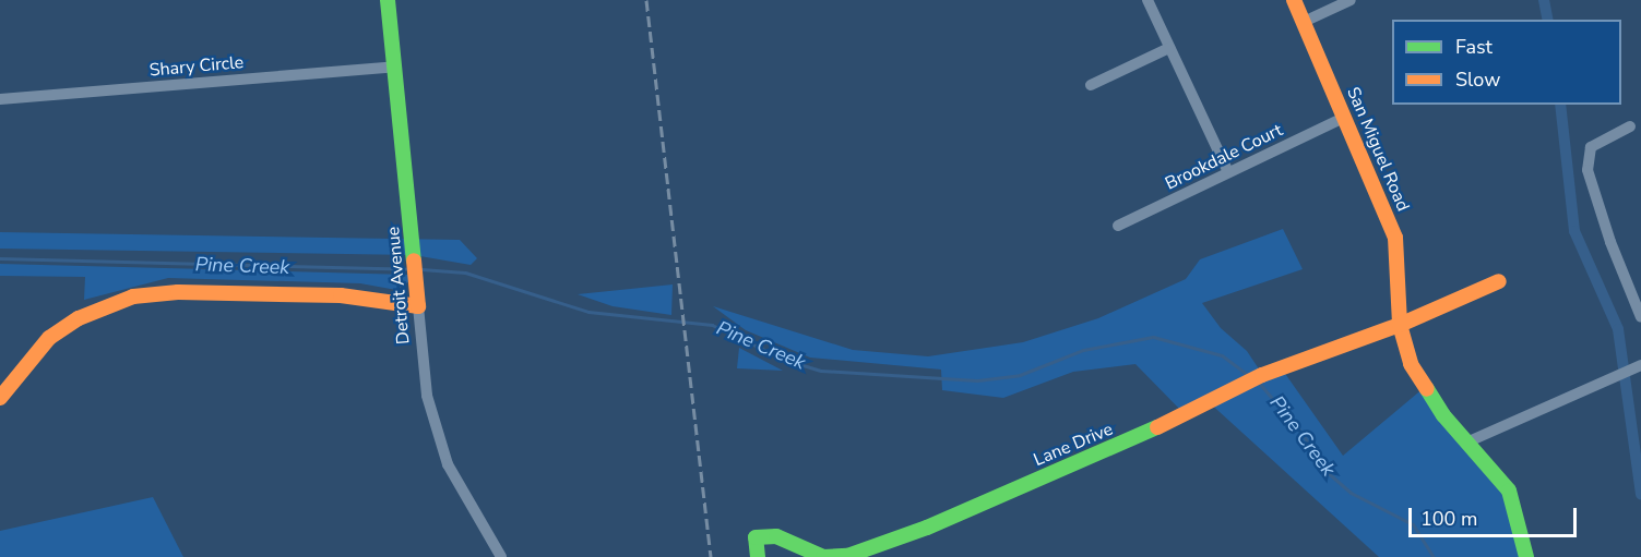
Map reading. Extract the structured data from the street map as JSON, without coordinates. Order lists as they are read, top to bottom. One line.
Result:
{"streets":{"street":["Shary Circle","San Miguel Road","Brookdale Court","Detroit Avenue","Lane Drive"]},"crossings":[["Shary Circle","Detroit Avenue"],["San Miguel Road","Brookdale Court"],["San Miguel Road","Lane Drive"]],"water":["Pine Creek"],"legend":["Fast","Slow"],"scale_bar":"100 m"}
